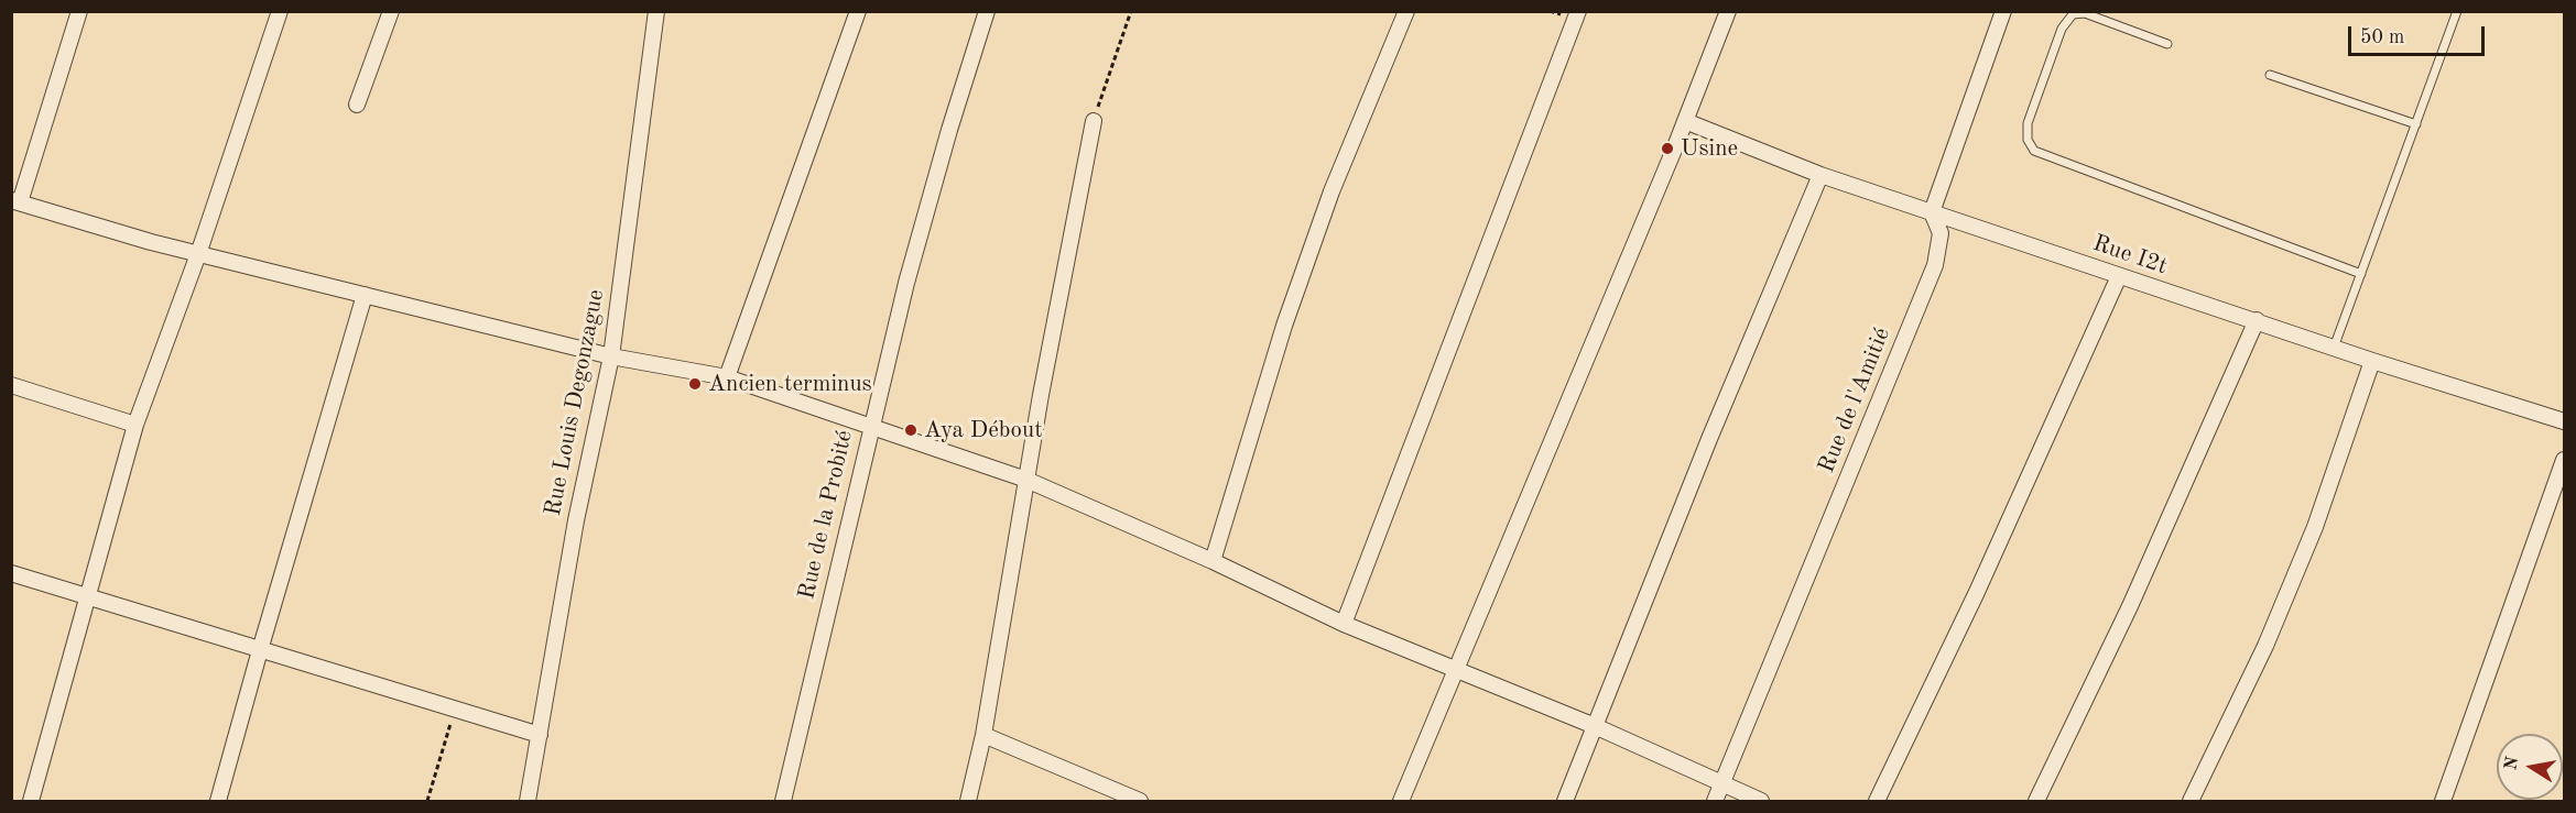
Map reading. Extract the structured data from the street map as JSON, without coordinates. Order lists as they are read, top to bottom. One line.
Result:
{"streets":{"street":["Rue I2t","Rue de l'Amitié","Rue Louis Degonzague","Rue de la Probité"]},"crossings":[["Rue I2t","Rue de l'Amitié"]],"places":["Usine","Ancien terminus","Aya Débout"],"scale_bar":"50 m","north":"left"}
